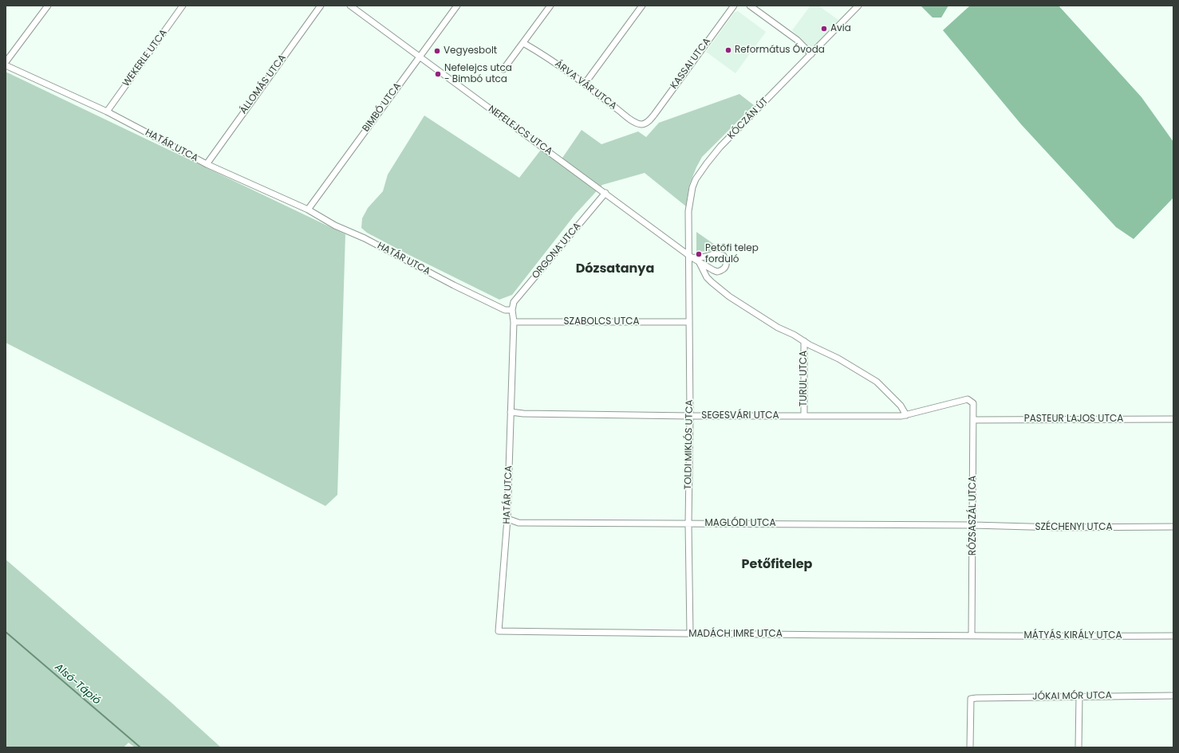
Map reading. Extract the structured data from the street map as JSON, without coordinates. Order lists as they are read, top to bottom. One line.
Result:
{"streets":{"street":["WEKERLE UTCA","KASSAI UTCA","ÁLLOMÁS UTCA","ÁRVA VÁR UTCA","BIMBÓ UTCA","KÓCZÁN ÚT","NEFELEJCS UTCA","HATÁR UTCA","ORGONA UTCA","SZABOLCS UTCA","TURUL UTCA","SEGESVÁRI UTCA","PASTEUR LAJOS UTCA","TOLDI MIKLÓS UTCA","RÓZSASZÁL UTCA","MAGLÓDI UTCA","SZÉCHENYI UTCA","MADÁCH IMRE UTCA","MÁTYÁS KIRÁLY UTCA","JÓKAI MÓR UTCA"]},"crossings":[["WEKERLE UTCA","HATÁR UTCA"],["KASSAI UTCA","ÁRVA VÁR UTCA"],["ÁLLOMÁS UTCA","HATÁR UTCA"],["BIMBÓ UTCA","NEFELEJCS UTCA"],["BIMBÓ UTCA","HATÁR UTCA"],["KÓCZÁN ÚT","NEFELEJCS UTCA"],["KÓCZÁN ÚT","TOLDI MIKLÓS UTCA"],["NEFELEJCS UTCA","ORGONA UTCA"],["NEFELEJCS UTCA","TOLDI MIKLÓS UTCA"],["HATÁR UTCA","ORGONA UTCA"],["HATÁR UTCA","SZABOLCS UTCA"],["HATÁR UTCA","SEGESVÁRI UTCA"],["HATÁR UTCA","MAGLÓDI UTCA"],["HATÁR UTCA","MADÁCH IMRE UTCA"],["SZABOLCS UTCA","TOLDI MIKLÓS UTCA"],["TURUL UTCA","SEGESVÁRI UTCA"],["SEGESVÁRI UTCA","TOLDI MIKLÓS UTCA"],["SEGESVÁRI UTCA","RÓZSASZÁL UTCA"],["PASTEUR LAJOS UTCA","RÓZSASZÁL UTCA"],["TOLDI MIKLÓS UTCA","MAGLÓDI UTCA"],["TOLDI MIKLÓS UTCA","MADÁCH IMRE UTCA"],["RÓZSASZÁL UTCA","MAGLÓDI UTCA"],["RÓZSASZÁL UTCA","SZÉCHENYI UTCA"],["RÓZSASZÁL UTCA","MADÁCH IMRE UTCA"],["RÓZSASZÁL UTCA","MÁTYÁS KIRÁLY UTCA"],["MAGLÓDI UTCA","SZÉCHENYI UTCA"],["MADÁCH IMRE UTCA","MÁTYÁS KIRÁLY UTCA"]],"districts":["Dózsatanya","Petőfitelep"],"water":["Alsó-Tápió"],"places":["Avia","Református Óvoda","Vegyesbolt","Nefelejcs utca - Bimbó utca","Petőfi telep forduló"]}
